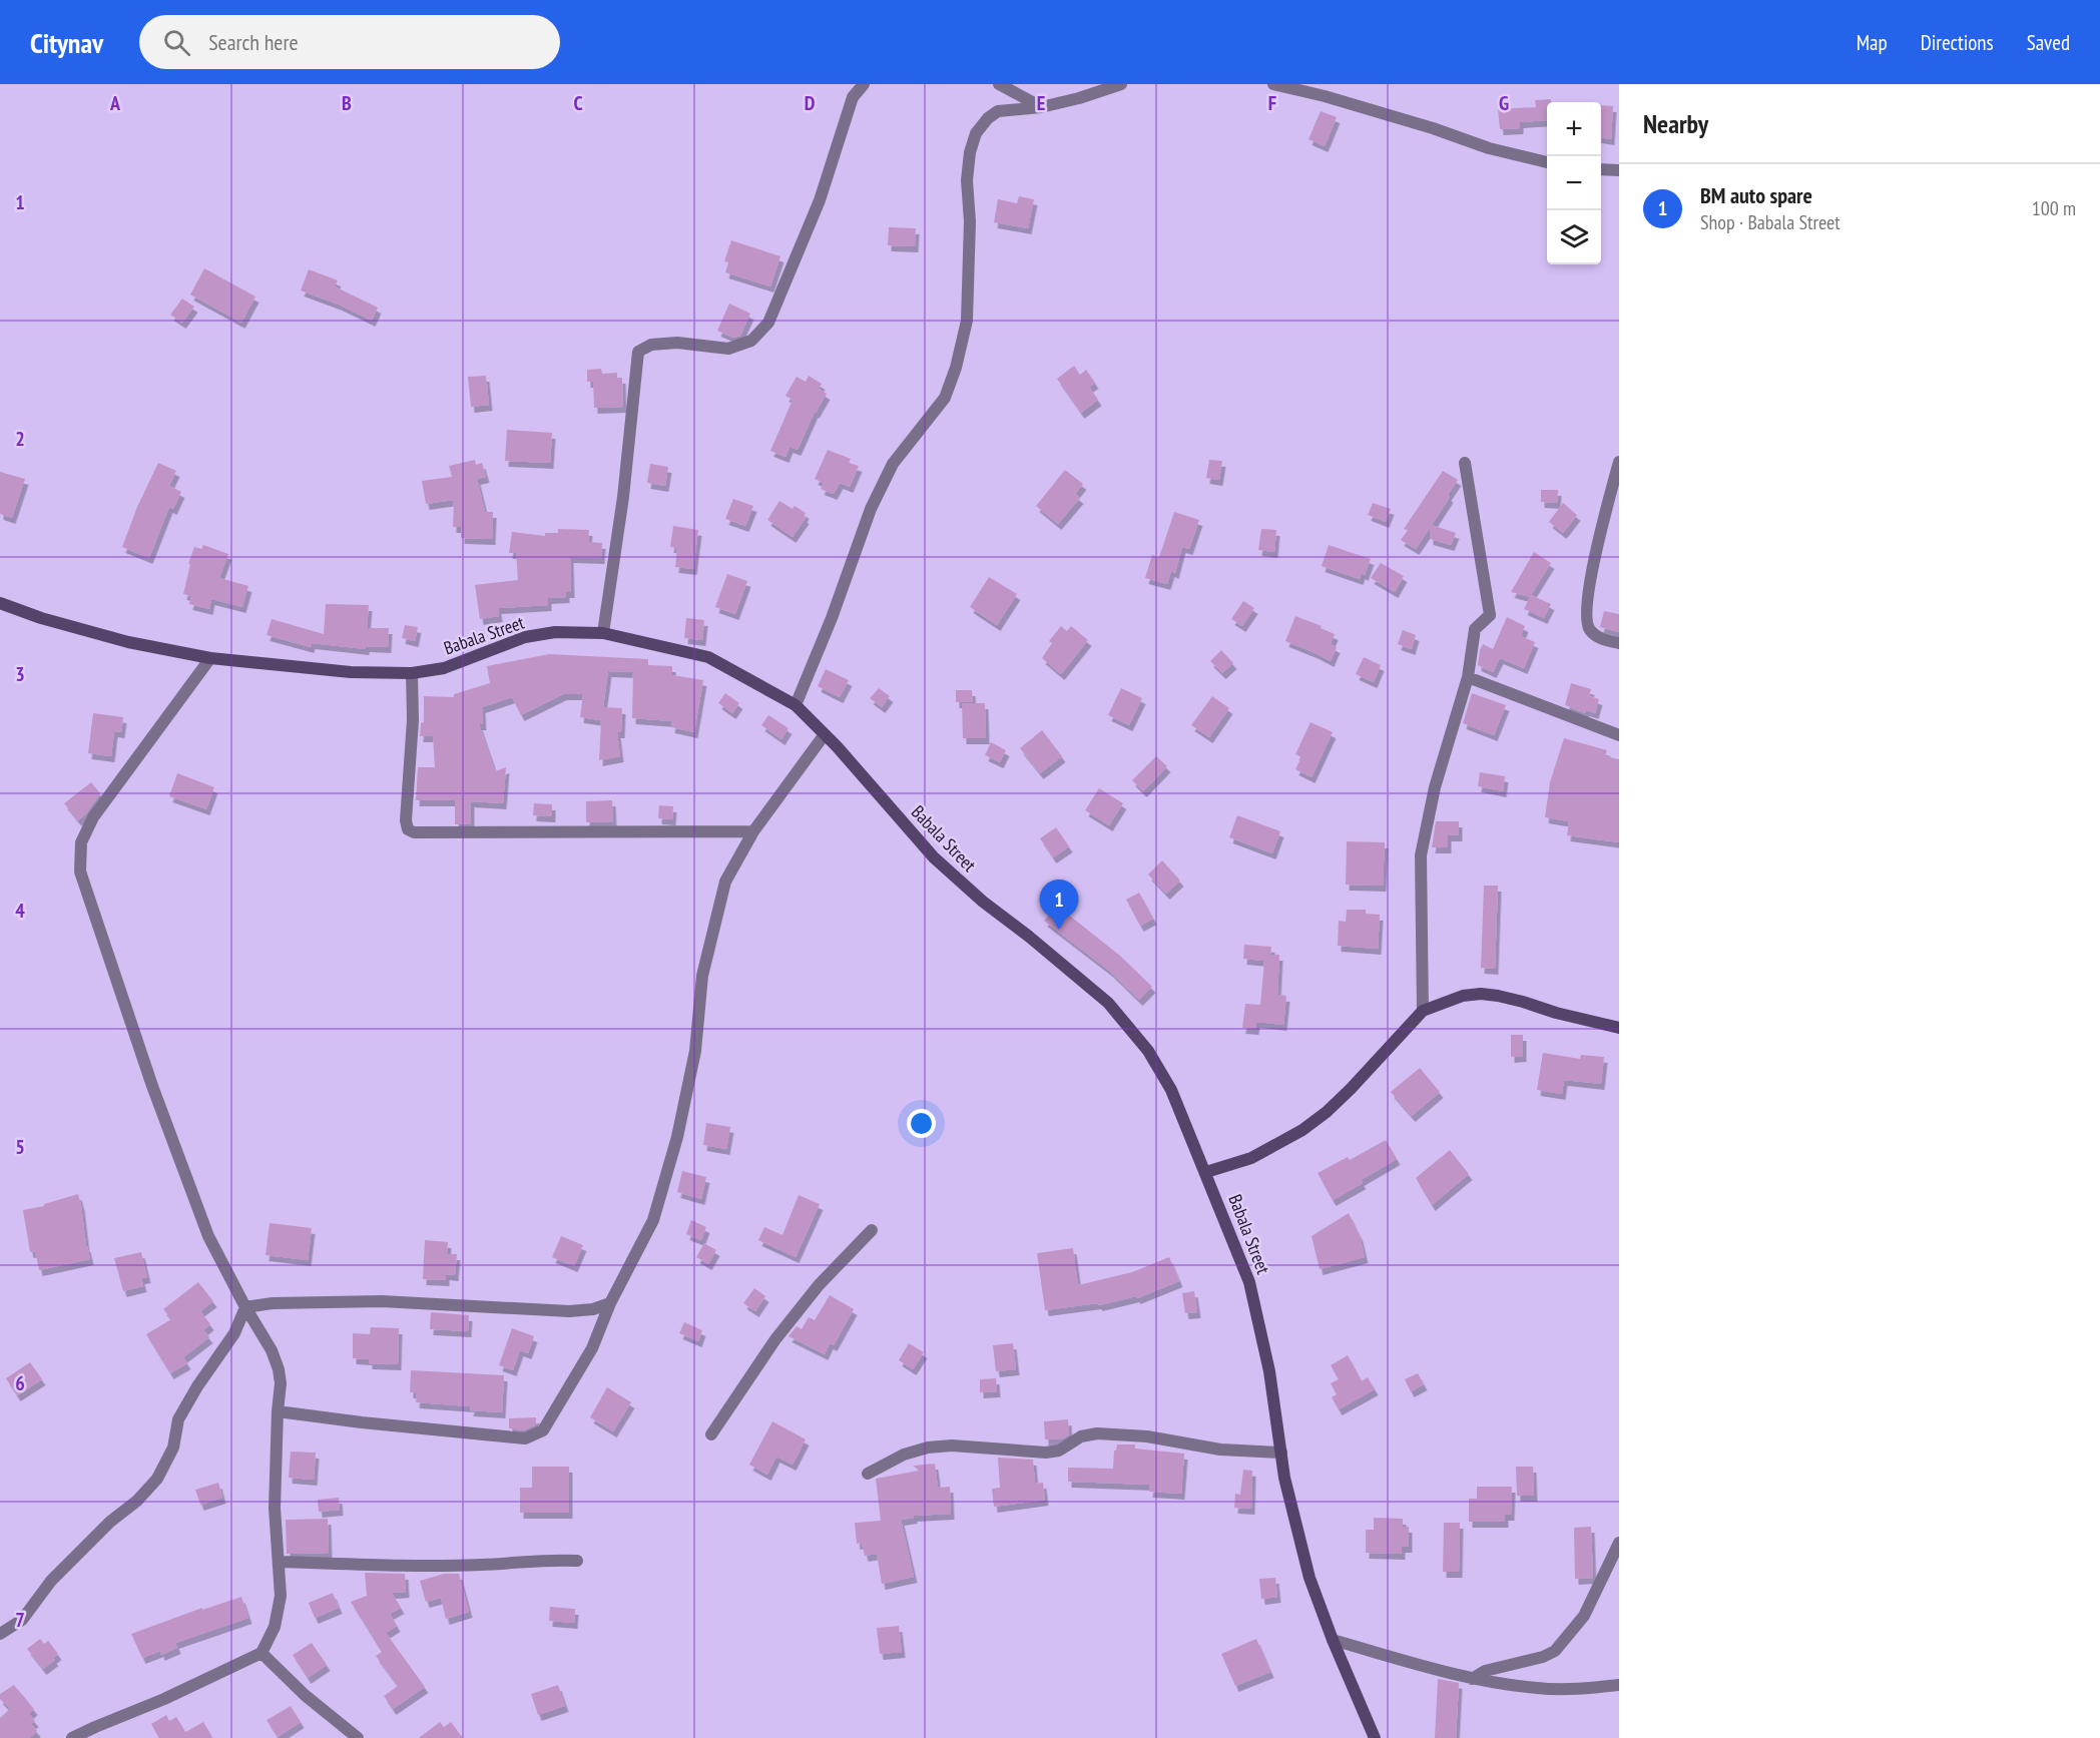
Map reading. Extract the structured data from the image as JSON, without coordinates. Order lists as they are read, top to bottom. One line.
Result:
{"streets":{"street":["Babala Street"]},"page":{"header":"Citynav","search":"Search here","nav":["Map","Directions","Saved"],"heading":"Nearby","map_buttons":["+","−"],"list":[{"mark":"1","name":"BM auto spare","note":"Shop · Babala Street","value":"100 m"}],"pins":"1"},"grid":{"columns":["A","B","C","D","E","F","G"],"rows":["1","2","3","4","5","6","7"]}}
